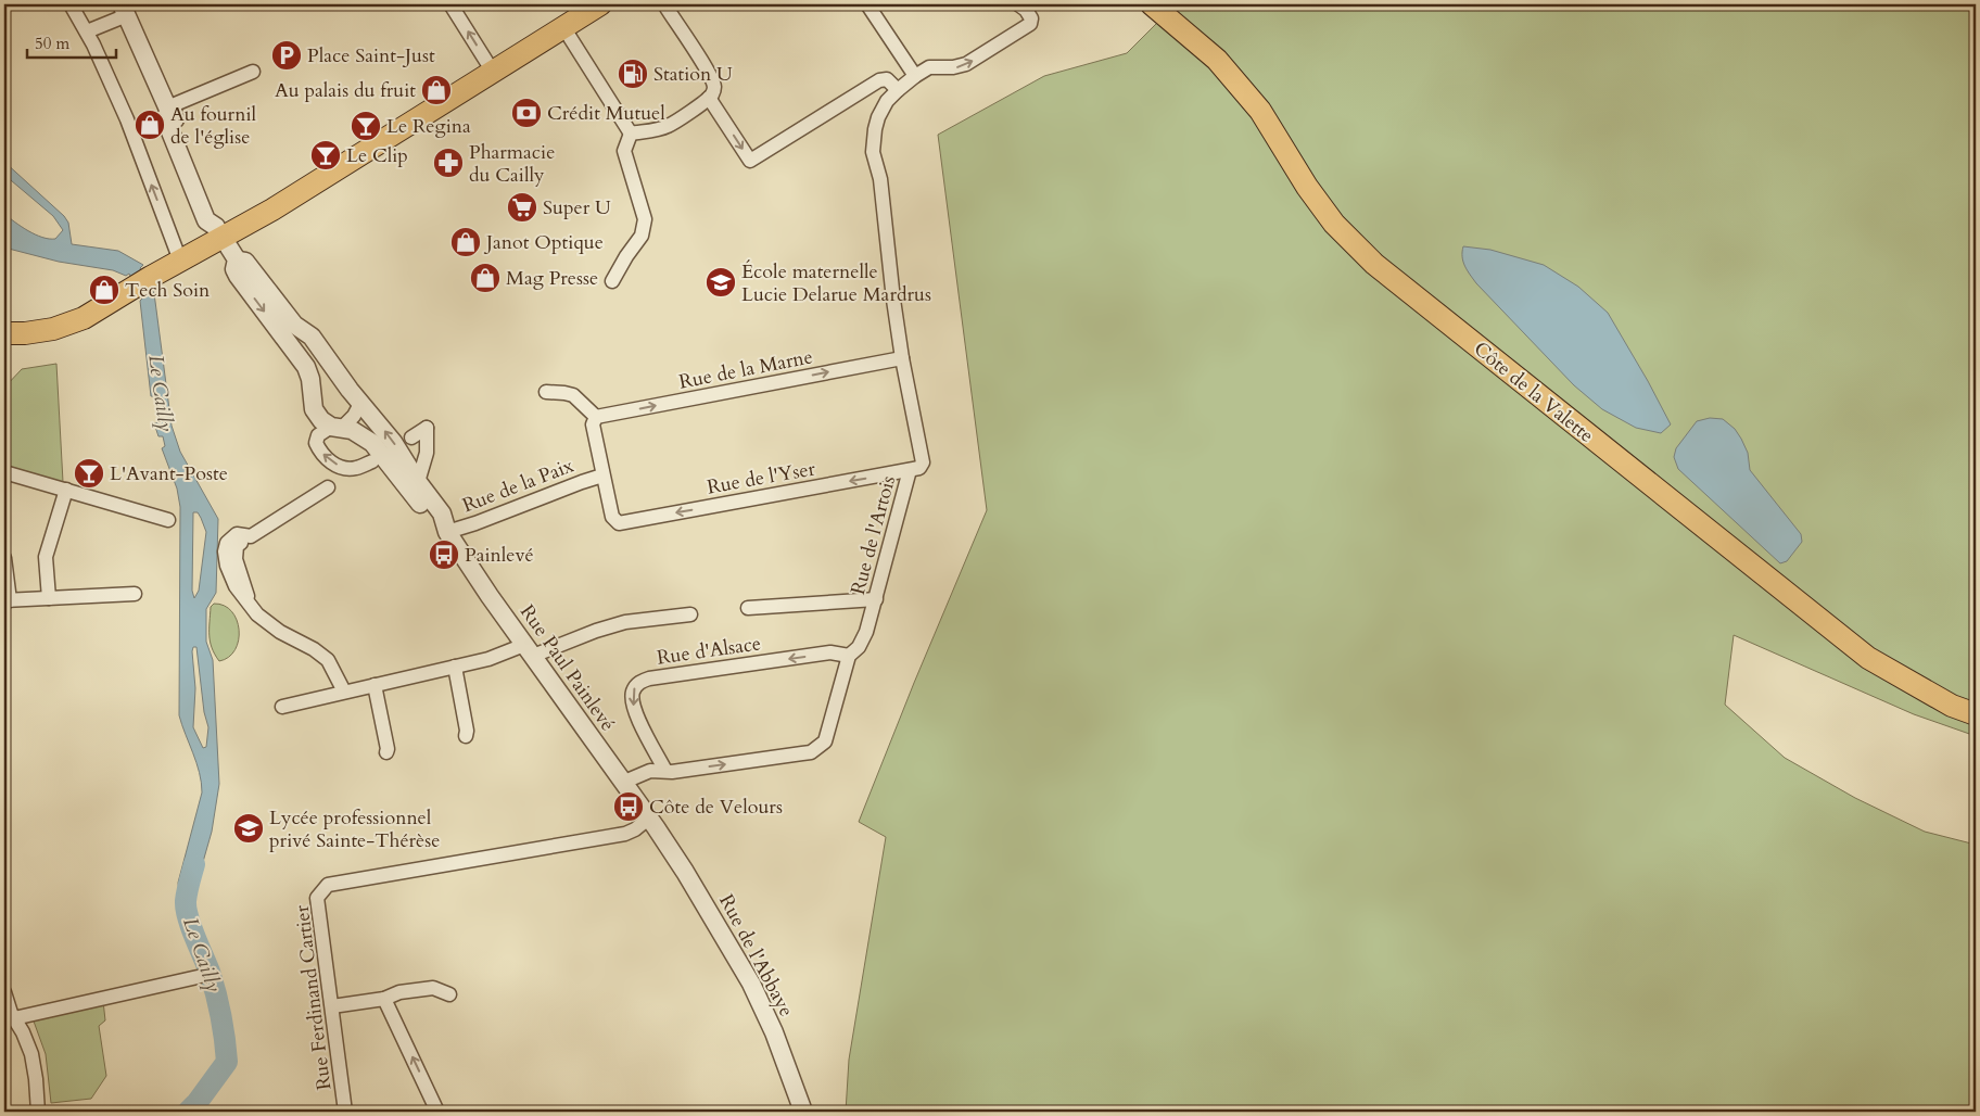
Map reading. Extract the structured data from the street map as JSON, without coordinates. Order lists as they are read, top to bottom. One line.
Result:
{"streets":{"main road":["Côte de la Valette"],"street":["Rue de la Marne","Rue de l'Yser","Rue de la Paix","Rue de l'Artois","Rue d'Alsace","Rue Paul Painlevé","Rue de l'Abbaye","Rue Ferdinand Cartier"]},"crossings":[["Rue de la Marne","Rue de l'Artois"],["Rue de l'Yser","Rue de la Paix"],["Rue de l'Yser","Rue de l'Artois"],["Rue de la Paix","Rue Paul Painlevé"],["Rue de l'Artois","Rue d'Alsace"],["Rue Paul Painlevé","Rue de l'Abbaye"],["Rue Paul Painlevé","Rue Ferdinand Cartier"],["Rue de l'Abbaye","Rue Ferdinand Cartier"]],"one_way":["Rue de la Marne"],"water":["Le Cailly"],"places":{"parking":["Place Saint-Just"],"fuel station":["Station U"],"shop":["Au palais du fruit","Au fournil de l'église","Janot Optique","Mag Presse","Tech Soin"],"bank":["Crédit Mutuel"],"bar":["Le Regina","Le Clip","L'Avant-Poste"],"pharmacy":["Pharmacie du Cailly"],"supermarket":["Super U"],"school or university":["École maternelle Lucie Delarue Mardrus","Lycée professionnel privé Sainte-Thérèse"],"bus stop":["Painlevé","Côte de Velours"]},"scale_bar":"50 m"}
